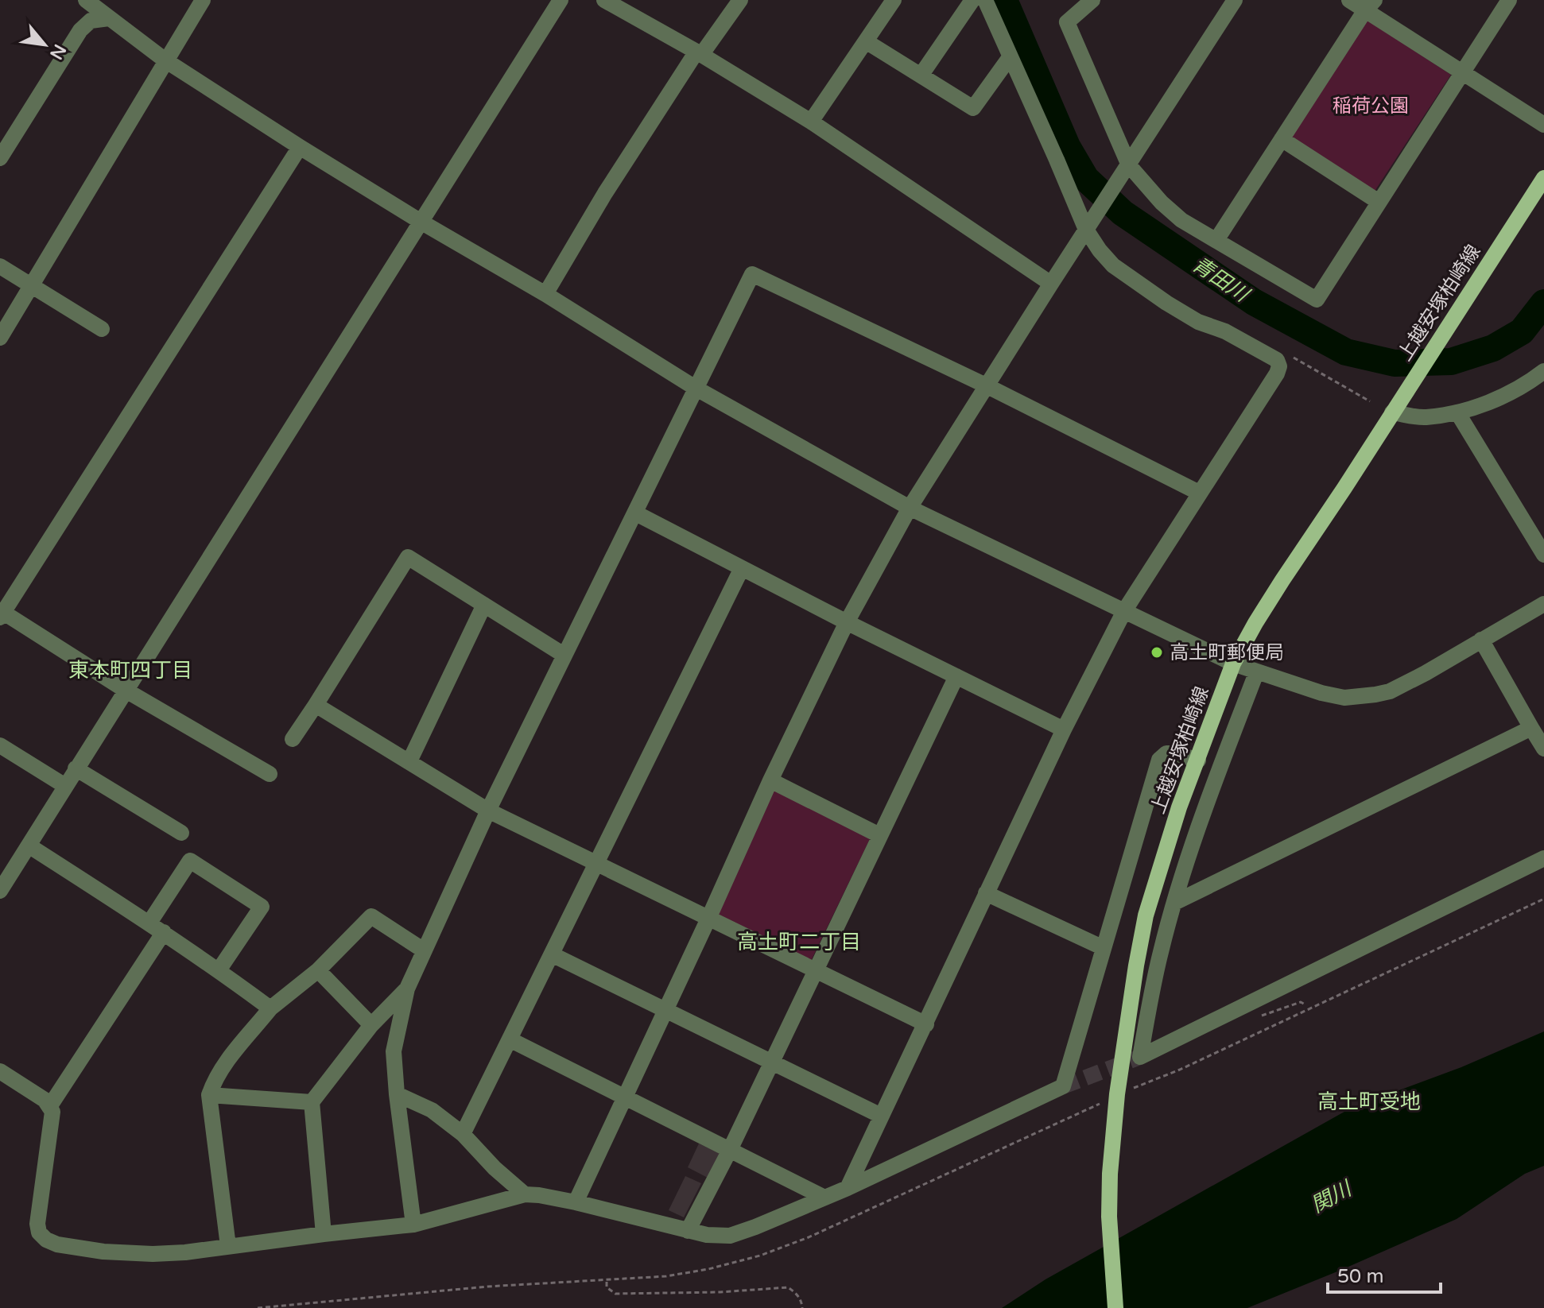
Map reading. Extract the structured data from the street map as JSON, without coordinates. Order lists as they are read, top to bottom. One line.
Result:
{"streets":{"main road":["上越安塚柏崎線"]},"districts":["東本町四丁目","高土町二丁目","高土町受地"],"water":["青田川","関川"],"parks":["稲荷公園"],"places":["高土町郵便局"],"scale_bar":"50 m","north":"bottom right"}
